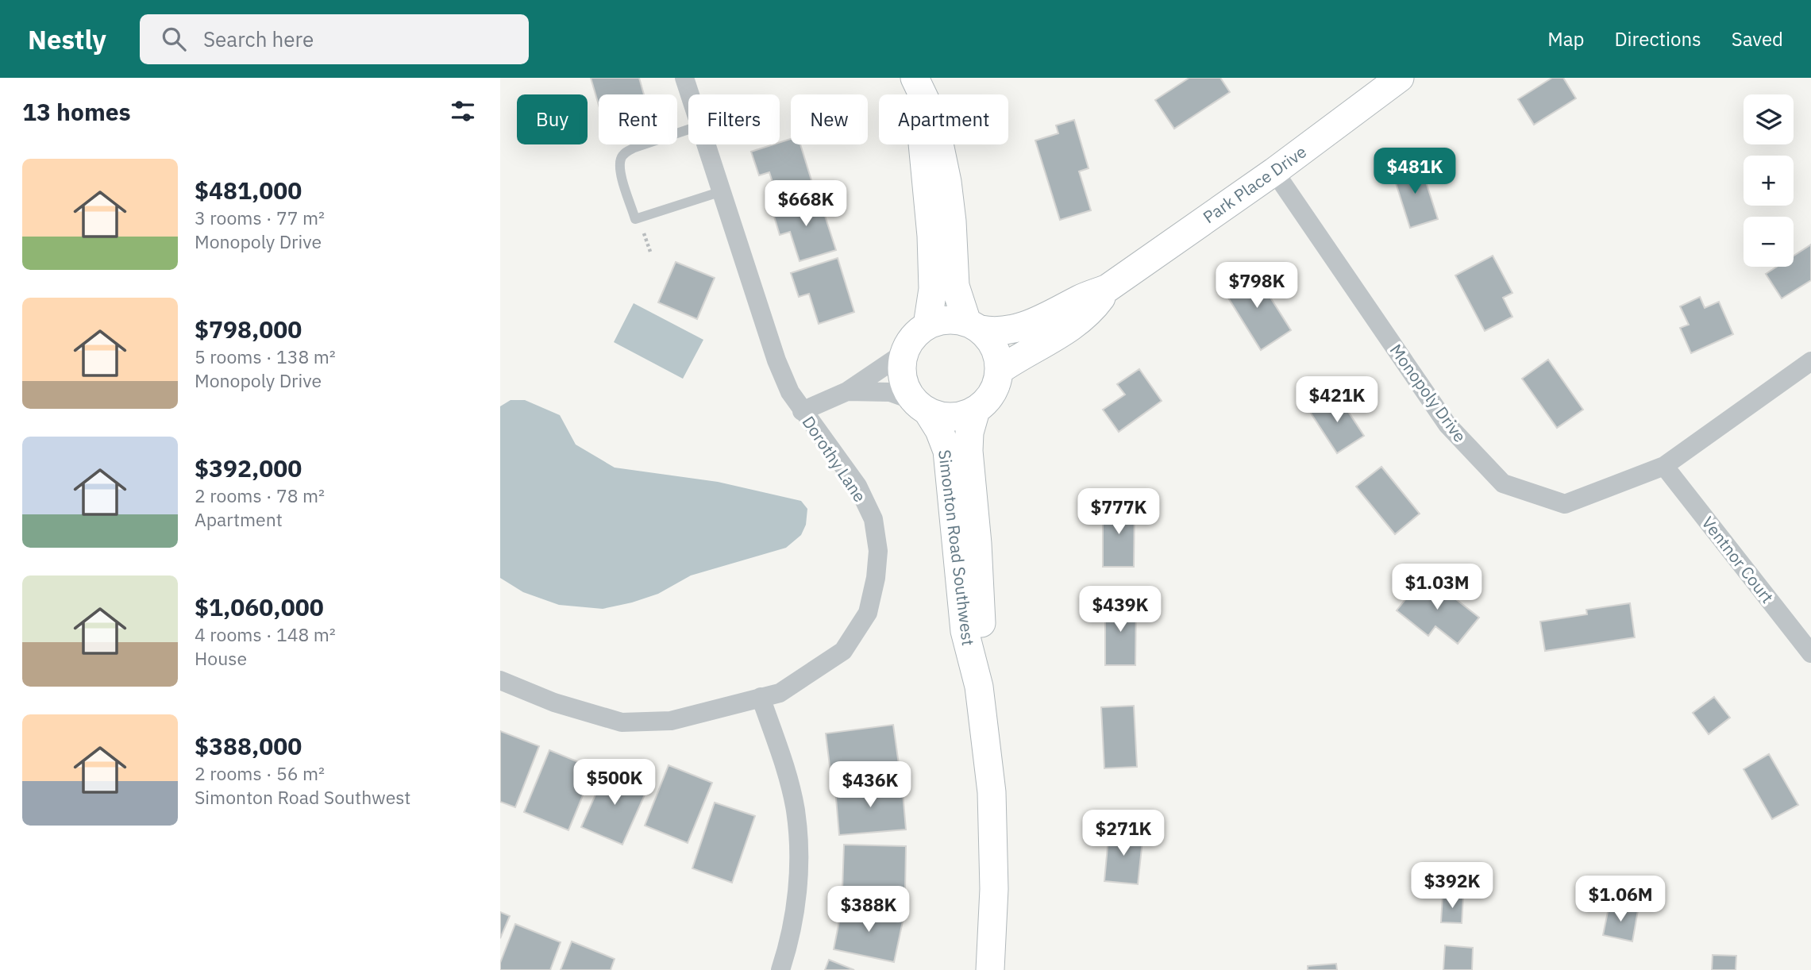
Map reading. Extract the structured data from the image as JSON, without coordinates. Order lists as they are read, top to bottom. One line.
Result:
{"streets":{"street":["Park Place Drive","Monopoly Drive","Dorothy Lane","Simonton Road Southwest","Ventnor Court"]},"crossings":[["Park Place Drive","Monopoly Drive"],["Park Place Drive","Simonton Road Southwest"],["Monopoly Drive","Ventnor Court"]],"page":{"header":"Nestly","search":"Search here","nav":["Map","Directions","Saved"],"heading":"13 homes","map_buttons":["+","−"],"chip":["Buy","Rent","Filters","New","Apartment"],"list":[{"name":"$481,000","note":"3 rooms · 77 m² · Monopoly Drive"},{"name":"$798,000","note":"5 rooms · 138 m² · Monopoly Drive"},{"name":"$392,000","note":"2 rooms · 78 m² · Apartment"},{"name":"$1,060,000","note":"4 rooms · 148 m² · House"},{"name":"$388,000","note":"2 rooms · 56 m² · Simonton Road Southwest"}],"price":["$481K","$668K","$798K","$421K","$777K","$1.03M","$439K","$500K","$436K","$271K","$392K","$1.06M","$388K"]}}
